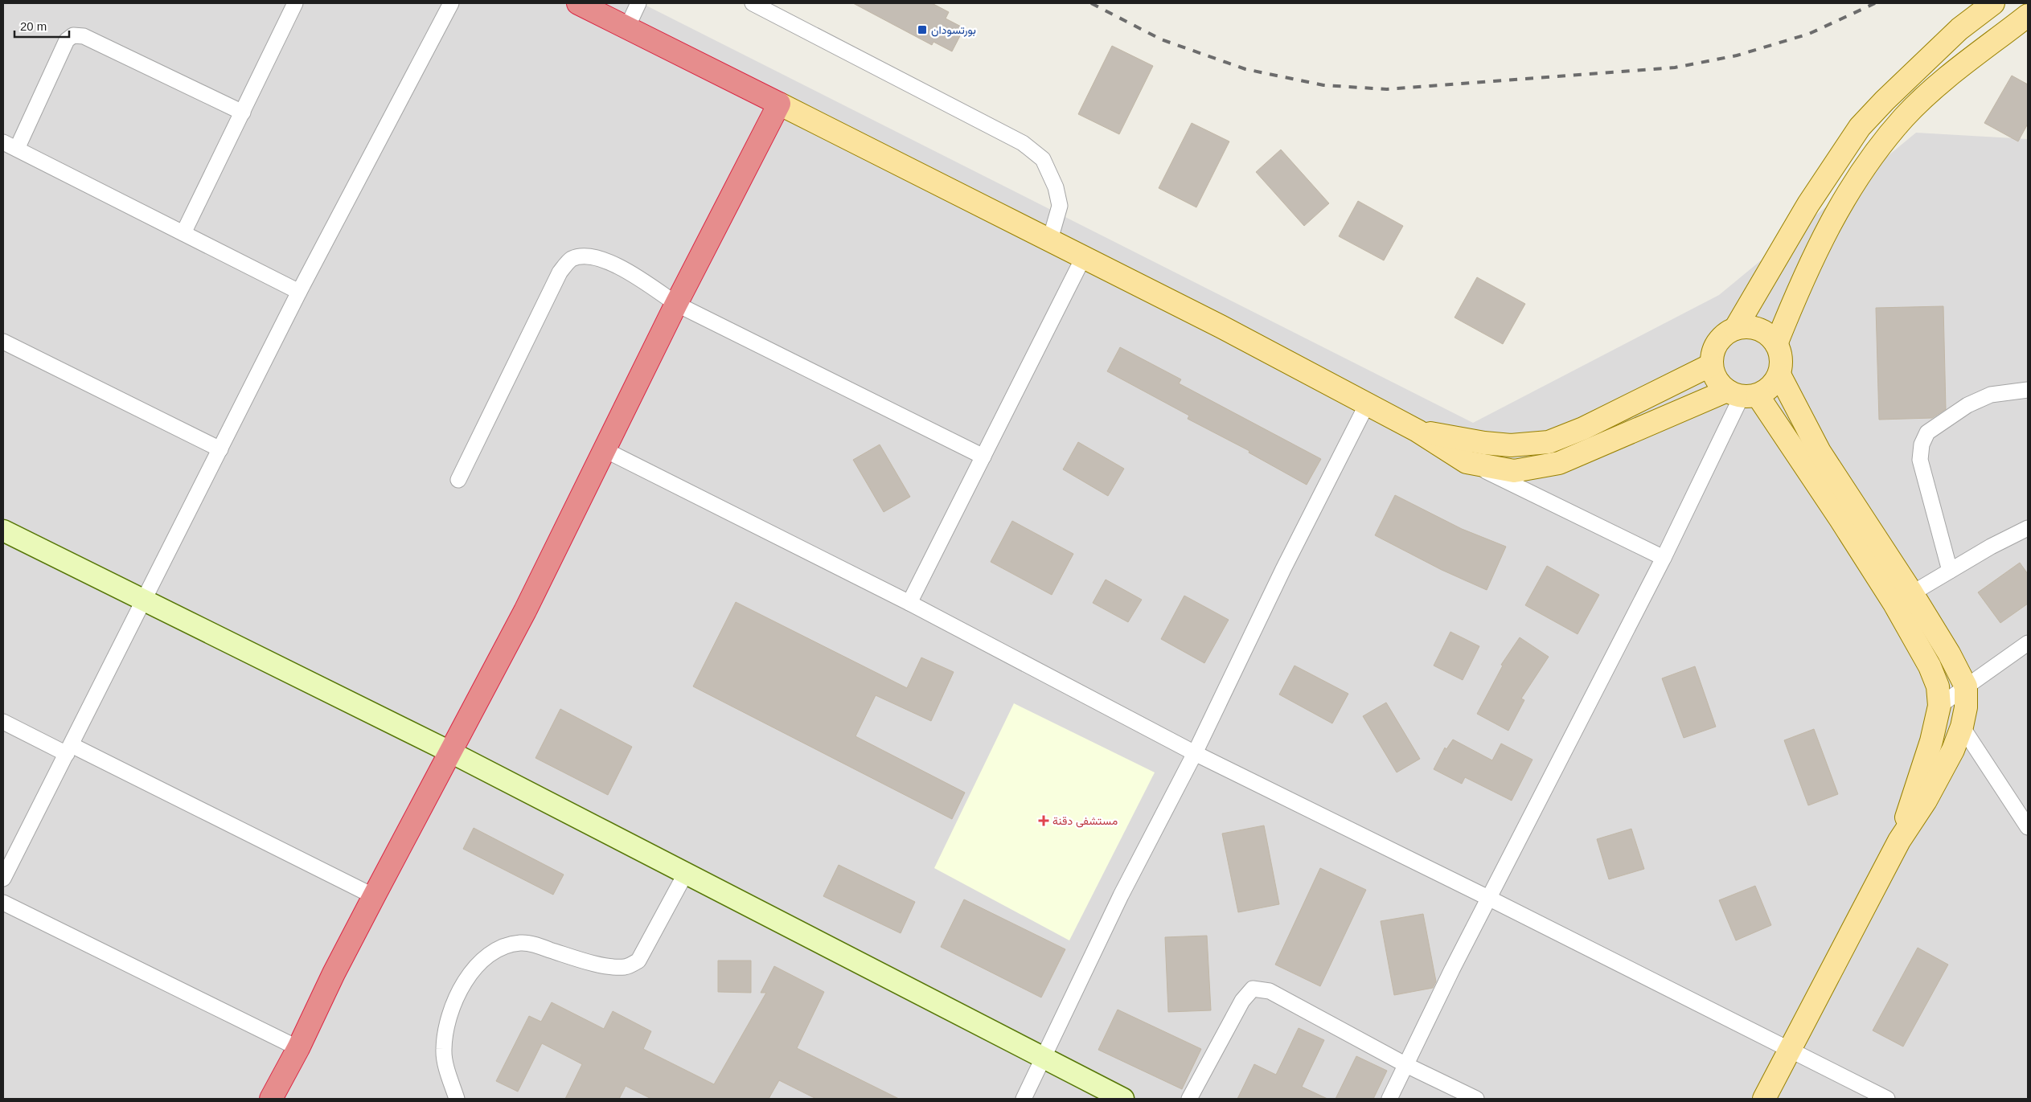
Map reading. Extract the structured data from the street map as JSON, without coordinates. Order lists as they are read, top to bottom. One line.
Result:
{"places":{"transit":["بورتسودان"],"health":["مستشفى دقنة"]},"scale_bar":"20 m"}
